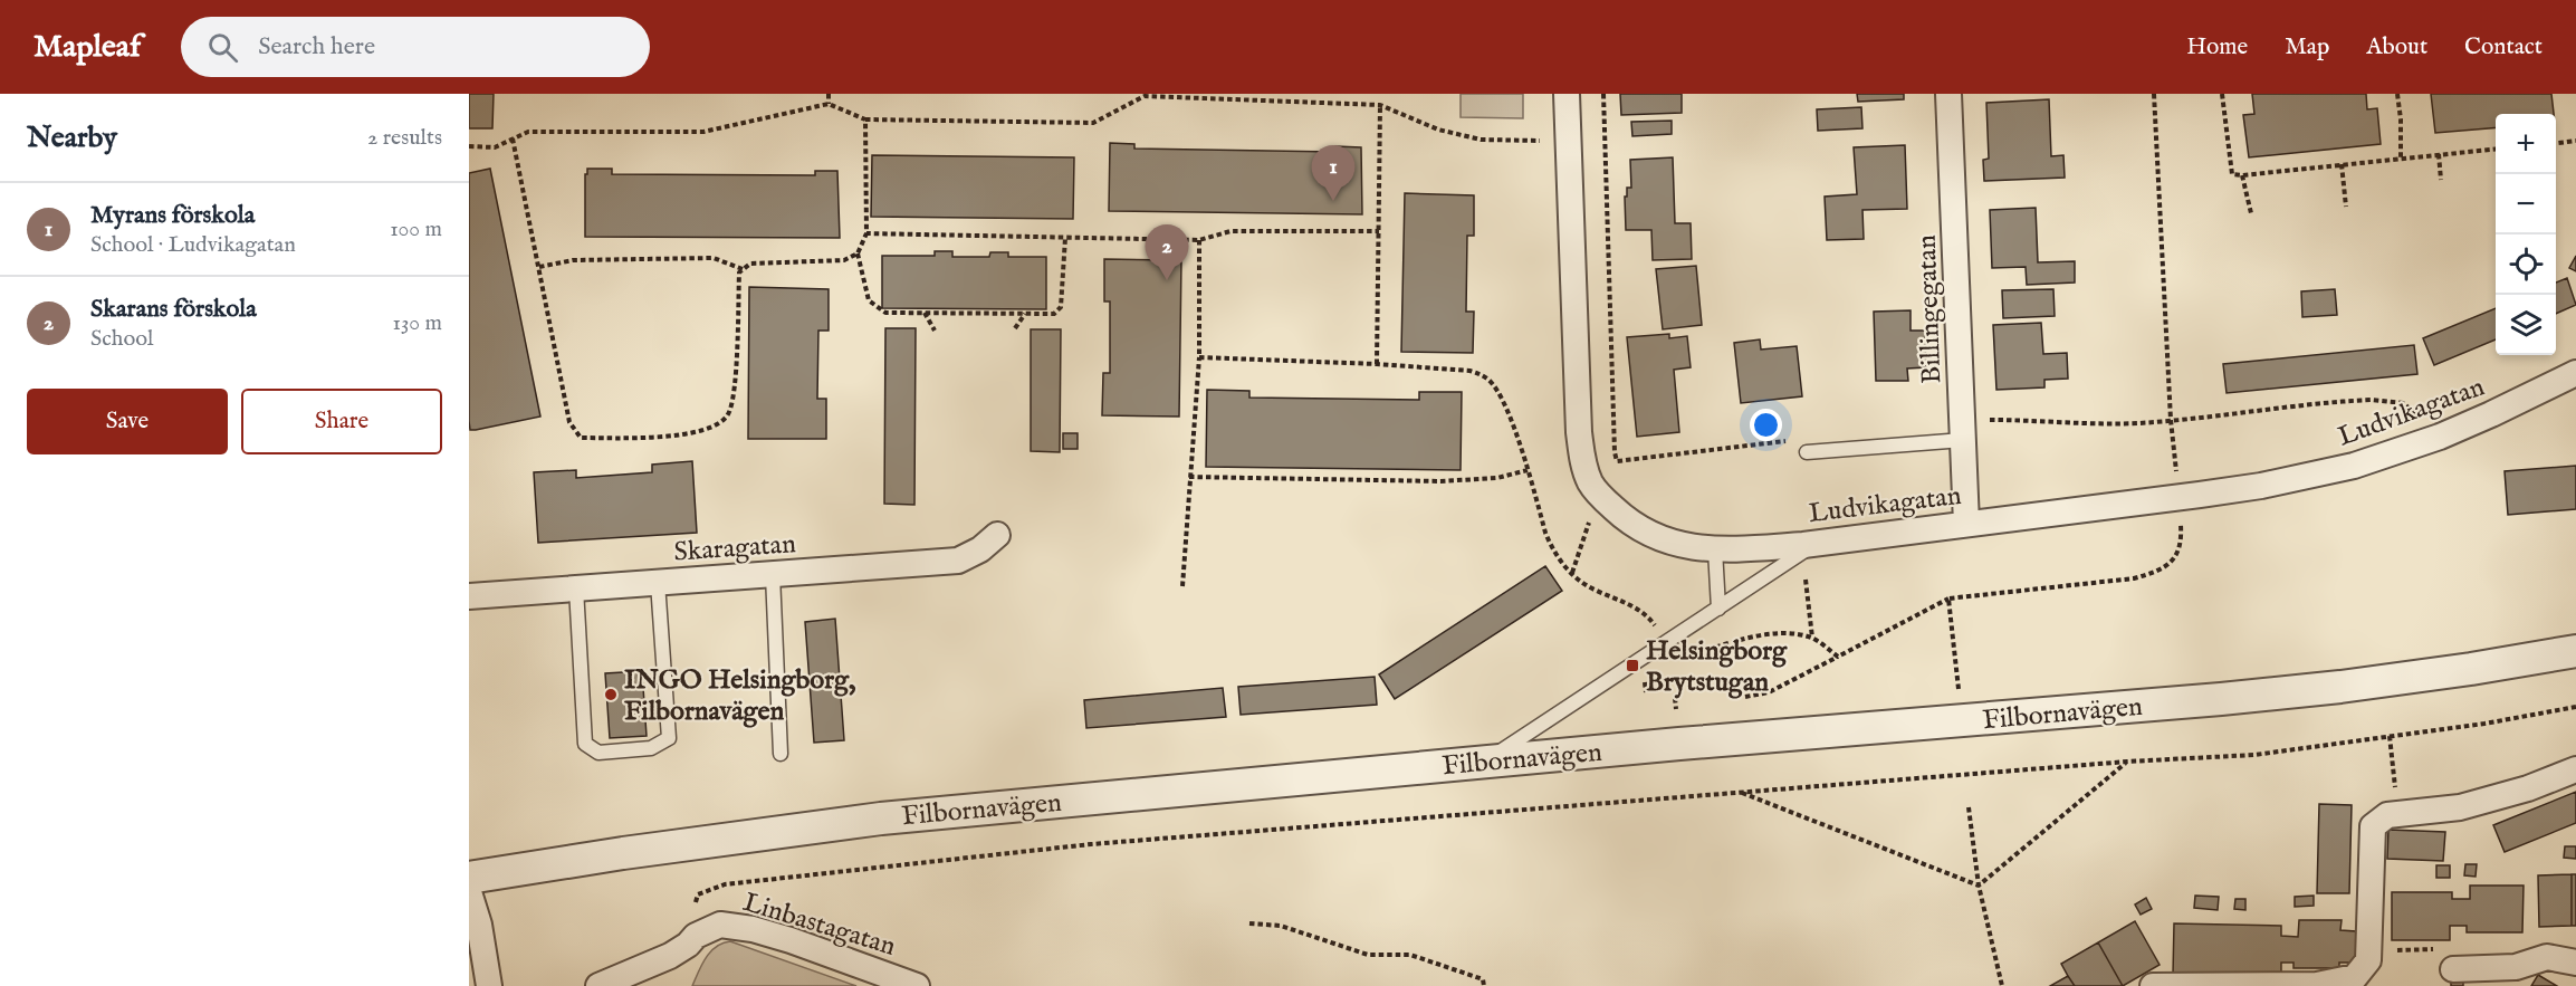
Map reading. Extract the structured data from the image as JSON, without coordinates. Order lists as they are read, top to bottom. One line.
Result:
{"streets":{"street":["Billingegatan","Ludvikagatan","Skaragatan","Filbornavägen","Linbastagatan"]},"crossings":[["Billingegatan","Ludvikagatan"]],"places":{"transit":["Helsingborg Brytstugan"],"other":["INGO Helsingborg, Filbornavägen"]},"page":{"header":"Mapleaf","search":"Search here","nav":["Home","Map","About","Contact"],"heading":["Nearby","2 results"],"map_buttons":["+","−"],"pins":["1","2"],"list":[{"mark":"1","name":"Myrans förskola","note":"School · Ludvikagatan","value":"100 m"},{"mark":"2","name":"Skarans förskola","note":"School","value":"130 m"}],"buttons":["Save","Share"]}}
